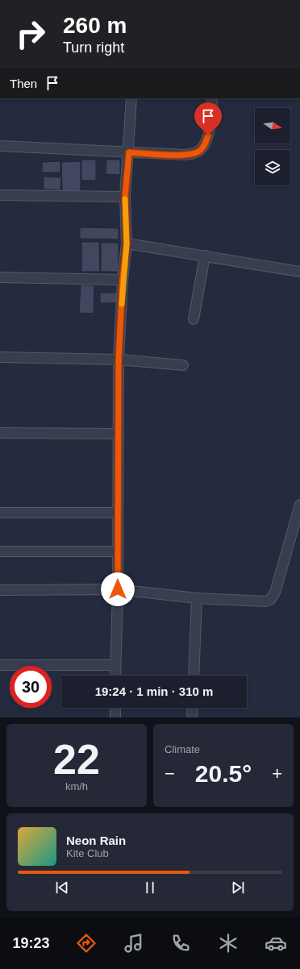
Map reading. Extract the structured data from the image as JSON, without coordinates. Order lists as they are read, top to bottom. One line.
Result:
{"north":"right","page":{"turn":["260 m","Turn right"],"then":"Then","limit":"30","trip":"19:24 · 1 min · 310 m","tile":[["22","km/h"],"Climate"],"heat":["−","20.5°","+"],"song":["Neon Rain","Kite Club"],"tabs":"19:23"}}
